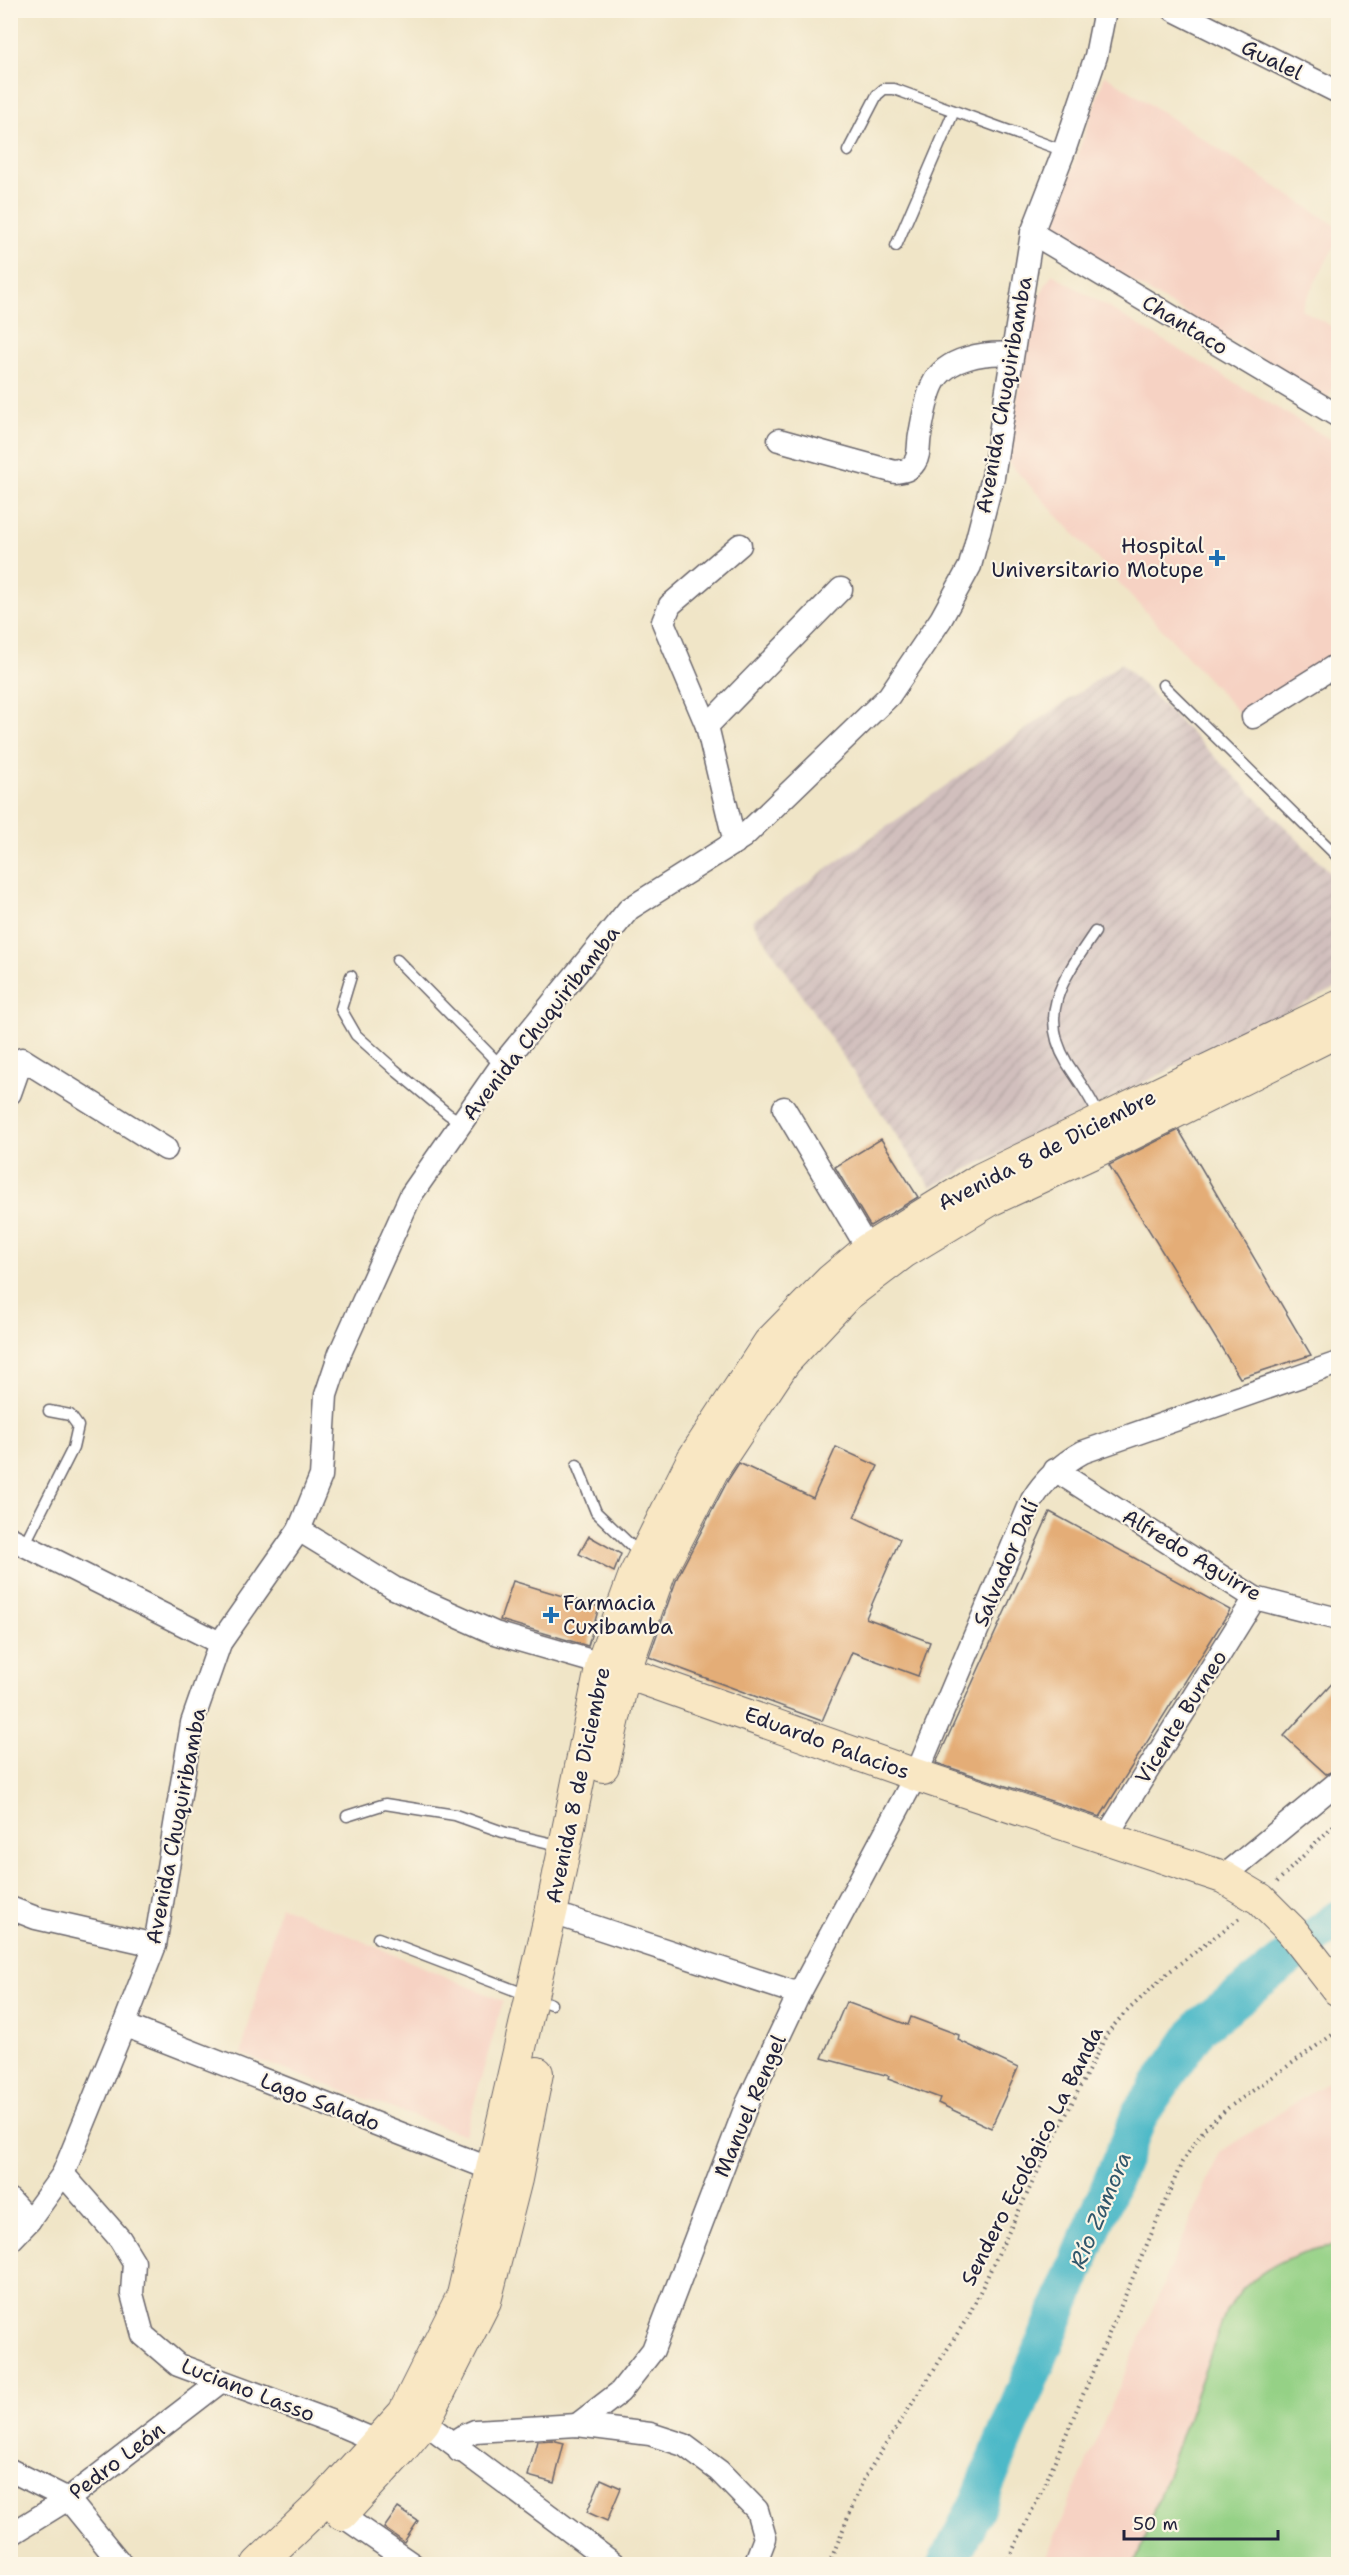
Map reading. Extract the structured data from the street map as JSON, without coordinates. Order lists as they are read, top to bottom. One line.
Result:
{"streets":{"main road":["Avenida 8 de Diciembre","Eduardo Palacios"],"street":["Gualel","Chantaco","Avenida Chuquiribamba","Alfredo Aguirre","Salvador Dalí","Vicente Burneo","Lago Salado","Manuel Rengel","Luciano Lasso","Pedro León"],"path":["Sendero Ecológico La Banda"]},"crossings":[["Chantaco","Avenida Chuquiribamba"],["Avenida Chuquiribamba","Eduardo Palacios"],["Avenida Chuquiribamba","Lago Salado"],["Avenida Chuquiribamba","Luciano Lasso"],["Avenida 8 de Diciembre","Eduardo Palacios"],["Avenida 8 de Diciembre","Lago Salado"],["Avenida 8 de Diciembre","Luciano Lasso"],["Alfredo Aguirre","Salvador Dalí"],["Alfredo Aguirre","Vicente Burneo"],["Salvador Dalí","Eduardo Palacios"],["Salvador Dalí","Manuel Rengel"],["Vicente Burneo","Eduardo Palacios"],["Eduardo Palacios","Manuel Rengel"],["Eduardo Palacios","Sendero Ecológico La Banda"],["Luciano Lasso","Pedro León"]],"water":["Río Zamora"],"places":{"health":["Hospital Universitario Motupe","Farmacia Cuxibamba"]},"scale_bar":"50 m"}
